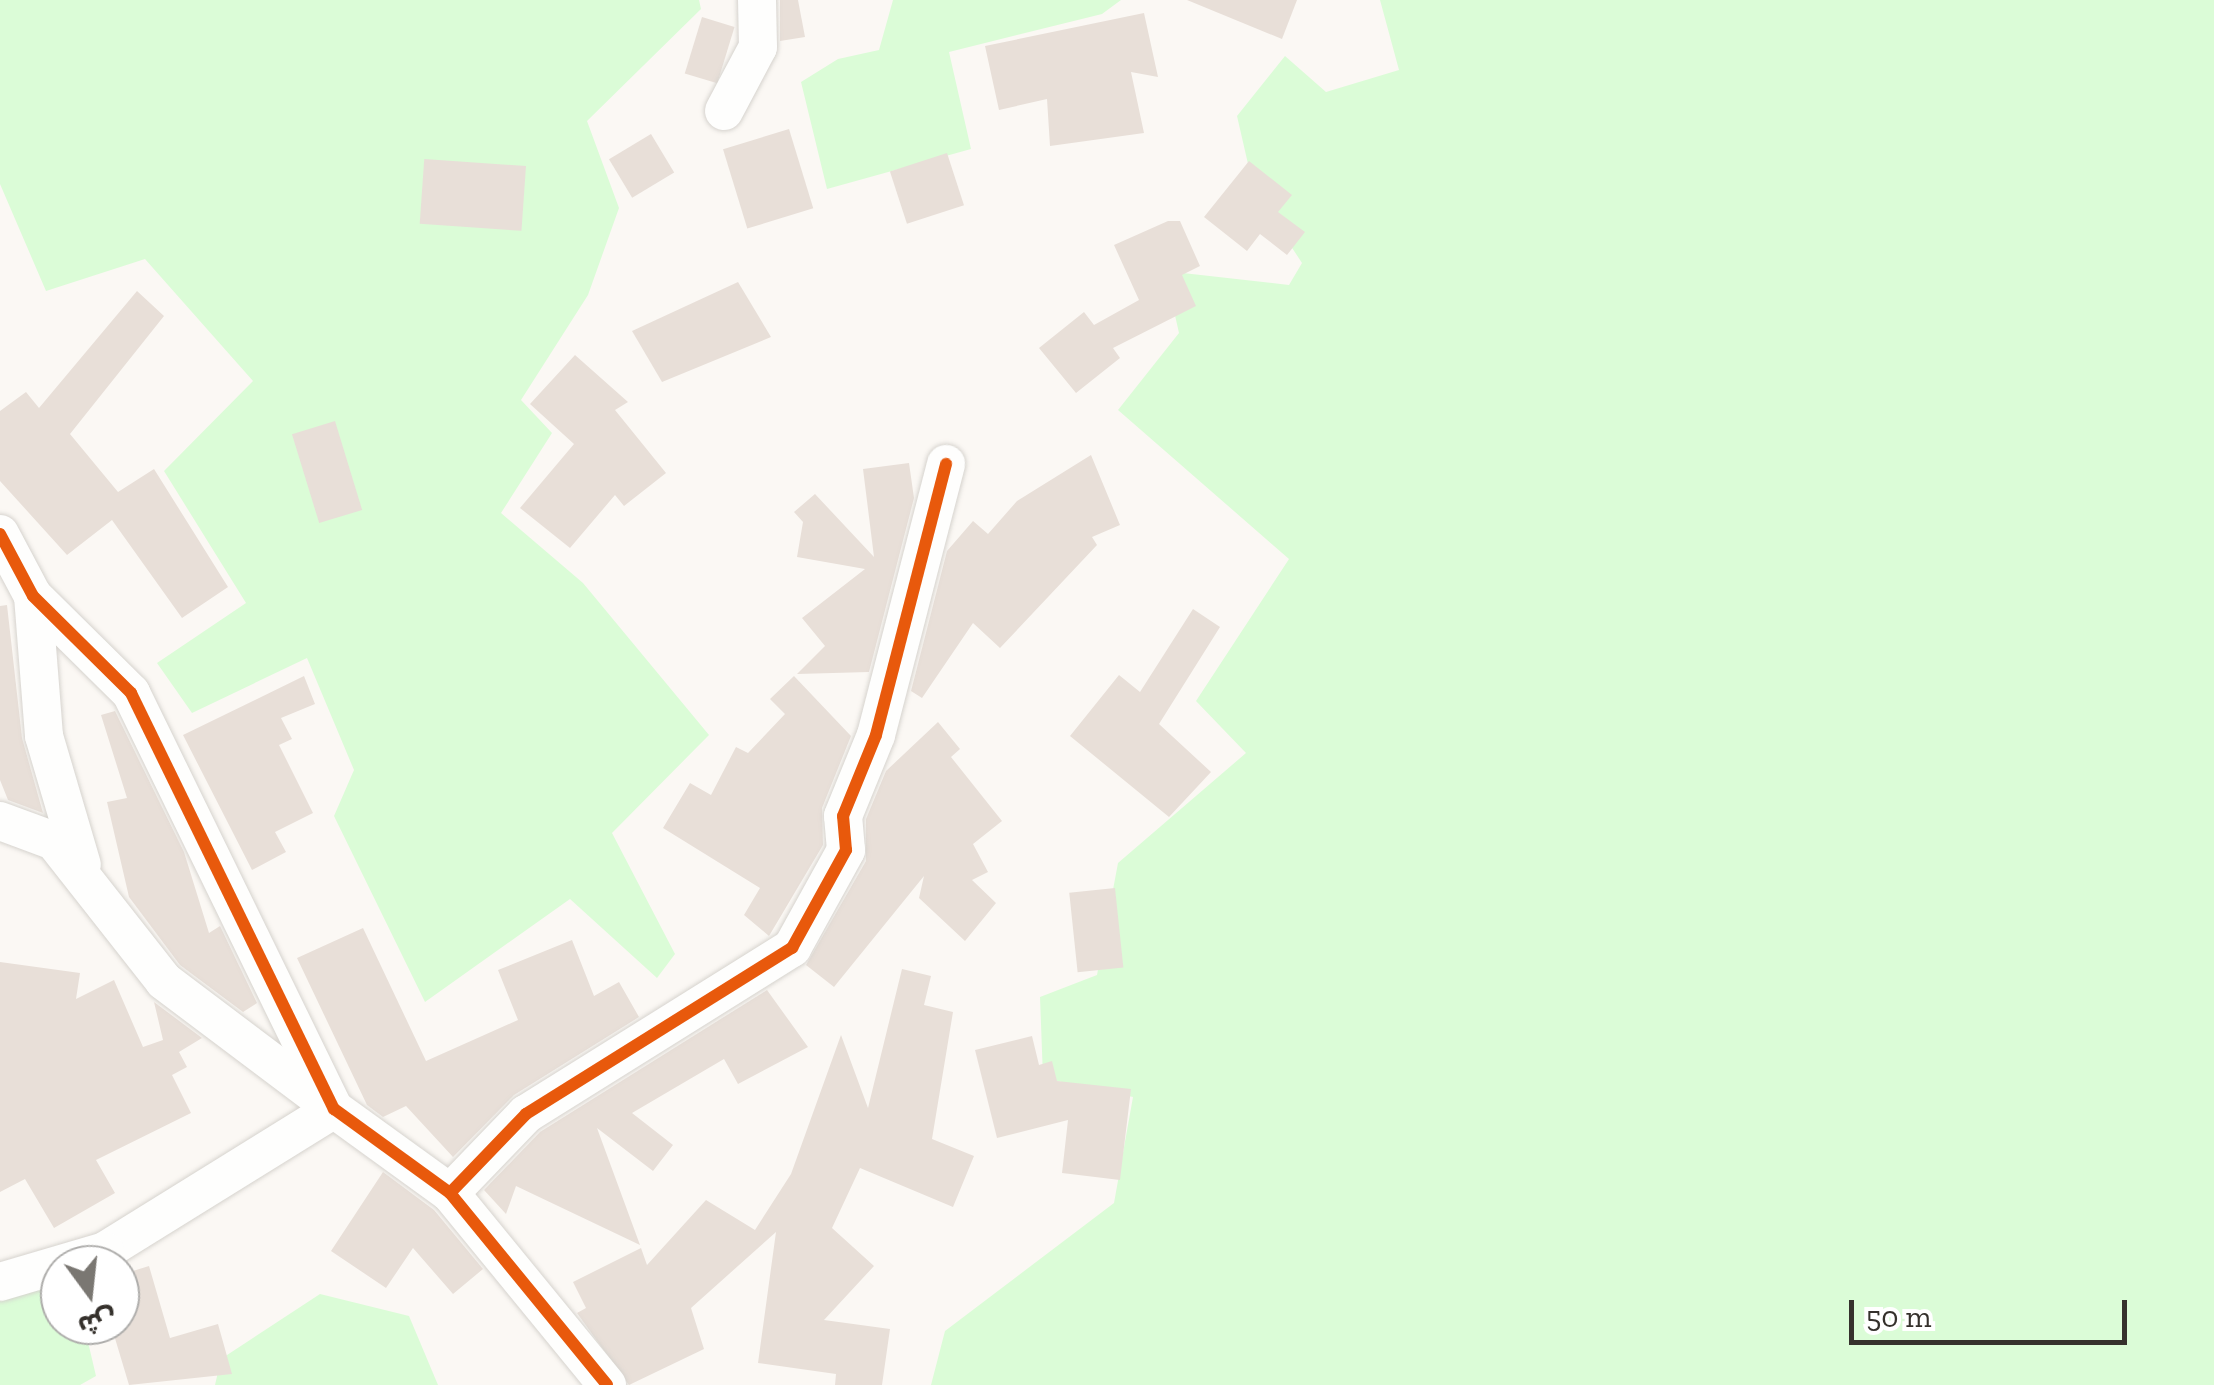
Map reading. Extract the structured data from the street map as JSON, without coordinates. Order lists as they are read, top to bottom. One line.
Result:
{"scale_bar":"50 m","north":"bottom"}
